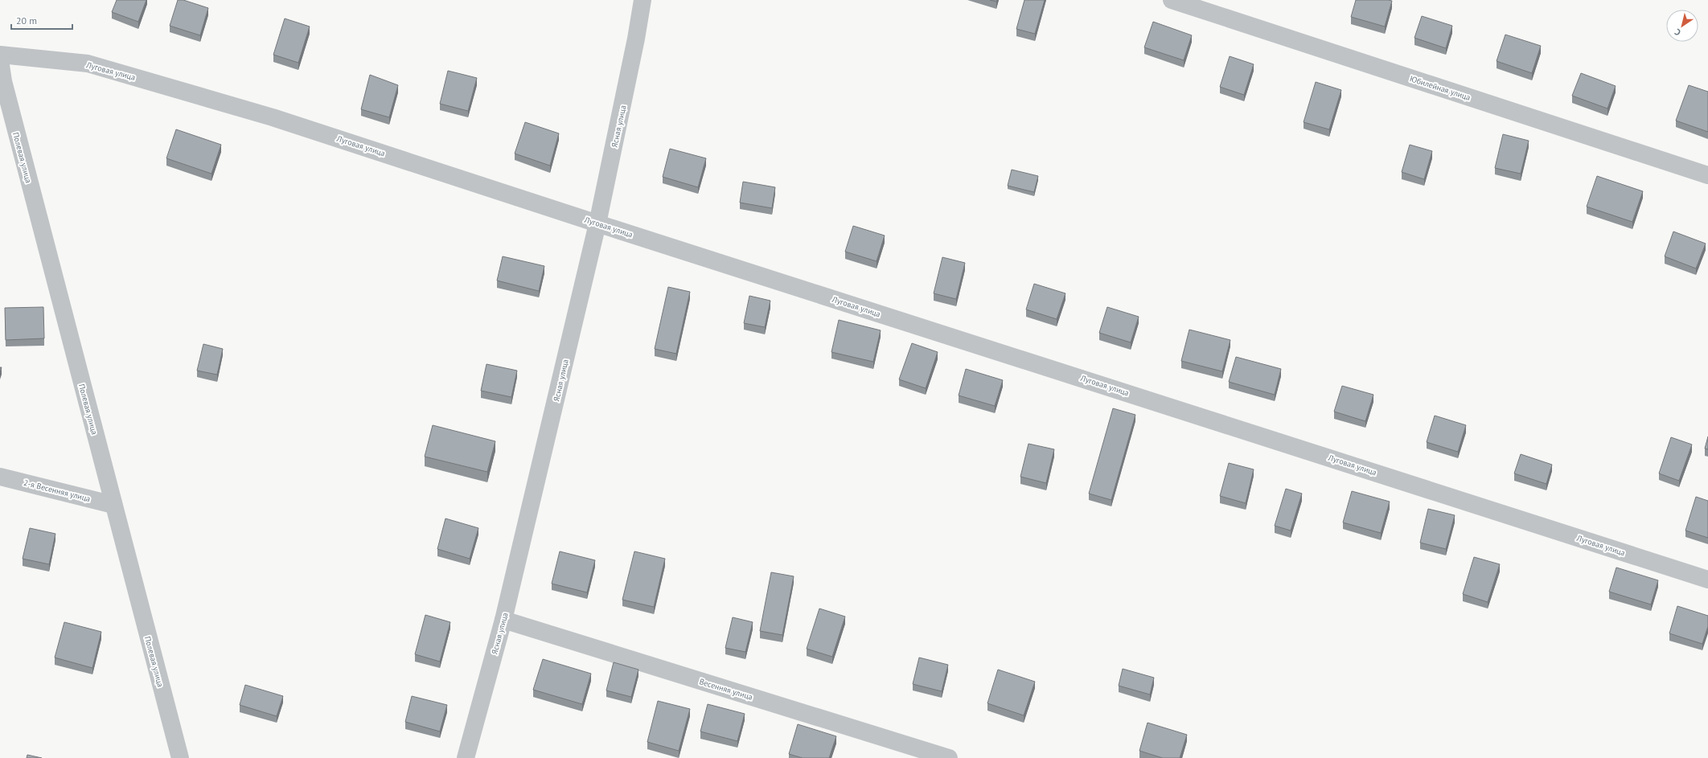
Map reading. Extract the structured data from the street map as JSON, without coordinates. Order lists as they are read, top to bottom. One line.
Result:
{"streets":{"street":["Луговая улица","Юбилейная улица","Ясная улица","Полевая улица","2-я Весенняя улица","Весенняя улица"]},"crossings":[["Луговая улица","Ясная улица"],["Ясная улица","Весенняя улица"],["Полевая улица","2-я Весенняя улица"]],"scale_bar":"20 m","north":"bottom left"}
